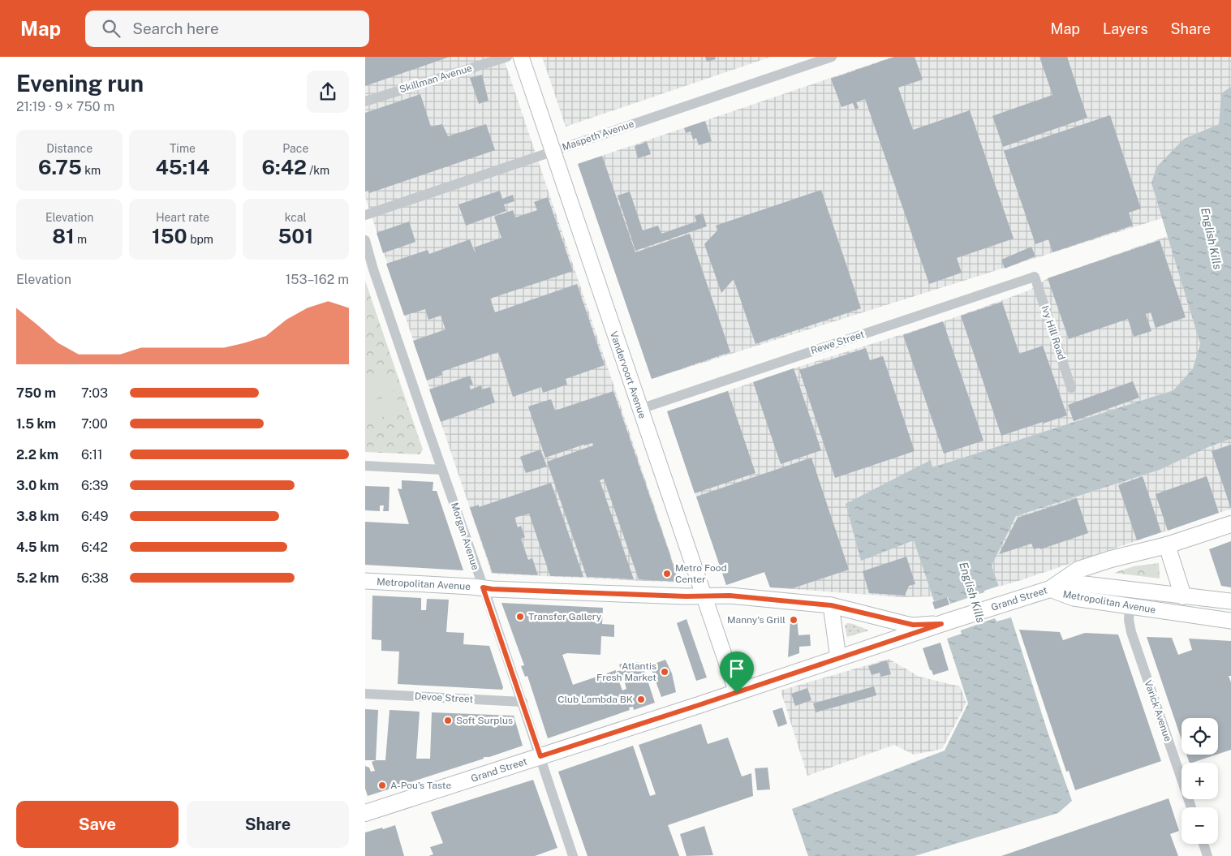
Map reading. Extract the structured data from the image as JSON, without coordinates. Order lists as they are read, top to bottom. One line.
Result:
{"streets":{"main road":["Vandervoort Avenue","Metropolitan Avenue","Grand Street"],"street":["Skillman Avenue","Maspeth Avenue","Ivy Hill Road","Rewe Street","Morgan Avenue","Devoe Street","Varick Avenue"]},"crossings":[["Maspeth Avenue","Vandervoort Avenue"],["Ivy Hill Road","Rewe Street"],["Rewe Street","Vandervoort Avenue"],["Vandervoort Avenue","Metropolitan Avenue"],["Vandervoort Avenue","Grand Street"],["Morgan Avenue","Metropolitan Avenue"],["Morgan Avenue","Grand Street"],["Morgan Avenue","Devoe Street"],["Metropolitan Avenue","Grand Street"],["Metropolitan Avenue","Varick Avenue"]],"water":["English Kills"],"places":["Metro Food Center","Transfer Gallery","Manny's Grill","Atlantis Fresh Market","Club Lambda BK","Soft Surplus","A-Pou’s Taste"],"page":{"header":"Map","search":"Search here","nav":["Map","Layers","Share"],"heading":["Evening run","21:19 · 9 × 750 m"],"stats":[["Distance","6.75 km"],["Time","45:14"],["Pace","6:42 /km"],["Elevation","81 m"],["Heart rate","150 bpm"],["kcal","501"]],"chart":["Elevation","153–162 m"],"list":[{"name":"750 m","note":"7:03"},{"name":"1.5 km","note":"7:00"},{"name":"2.2 km","note":"6:11"},{"name":"3.0 km","note":"6:39"},{"name":"3.8 km","note":"6:49"},{"name":"4.5 km","note":"6:42"},{"name":"5.2 km","note":"6:38"}],"map_buttons":["+","−"],"buttons":["Save","Share"]}}
